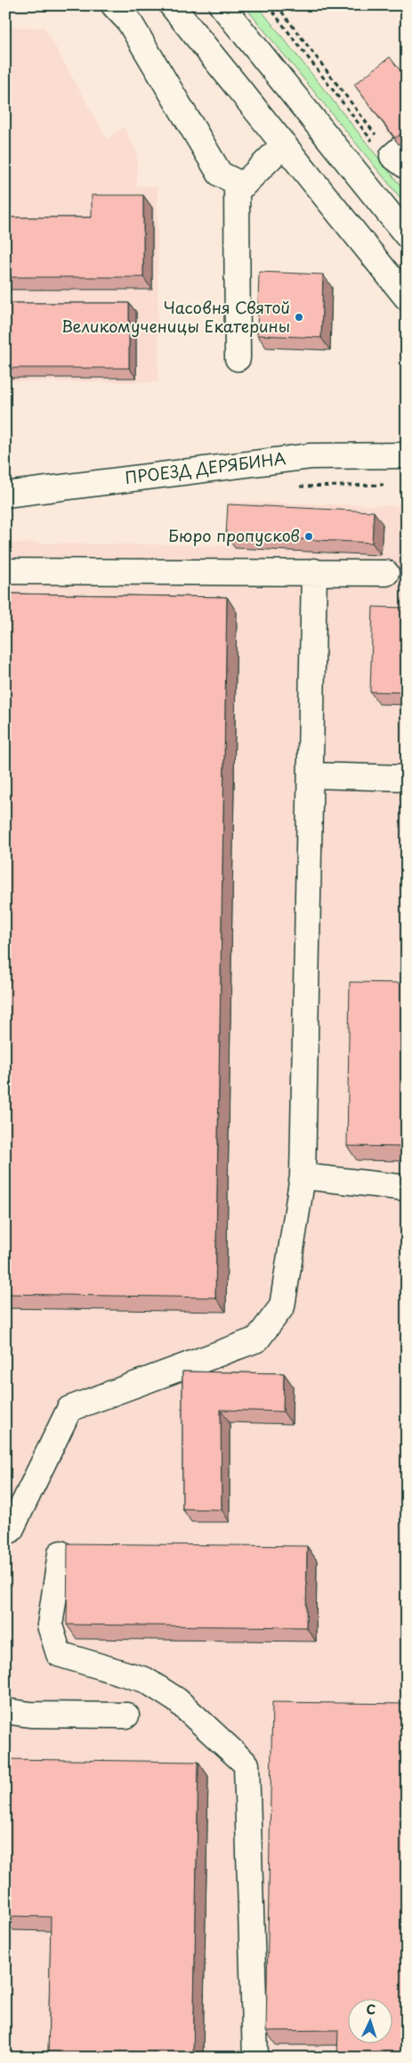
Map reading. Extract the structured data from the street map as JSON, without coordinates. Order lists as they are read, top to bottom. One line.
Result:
{"streets":{"main road":["ПРОЕЗД ДЕРЯБИНА"]},"places":["Часовня Святой Великомученицы Екатерины","Бюро пропусков"],"north":"top"}
